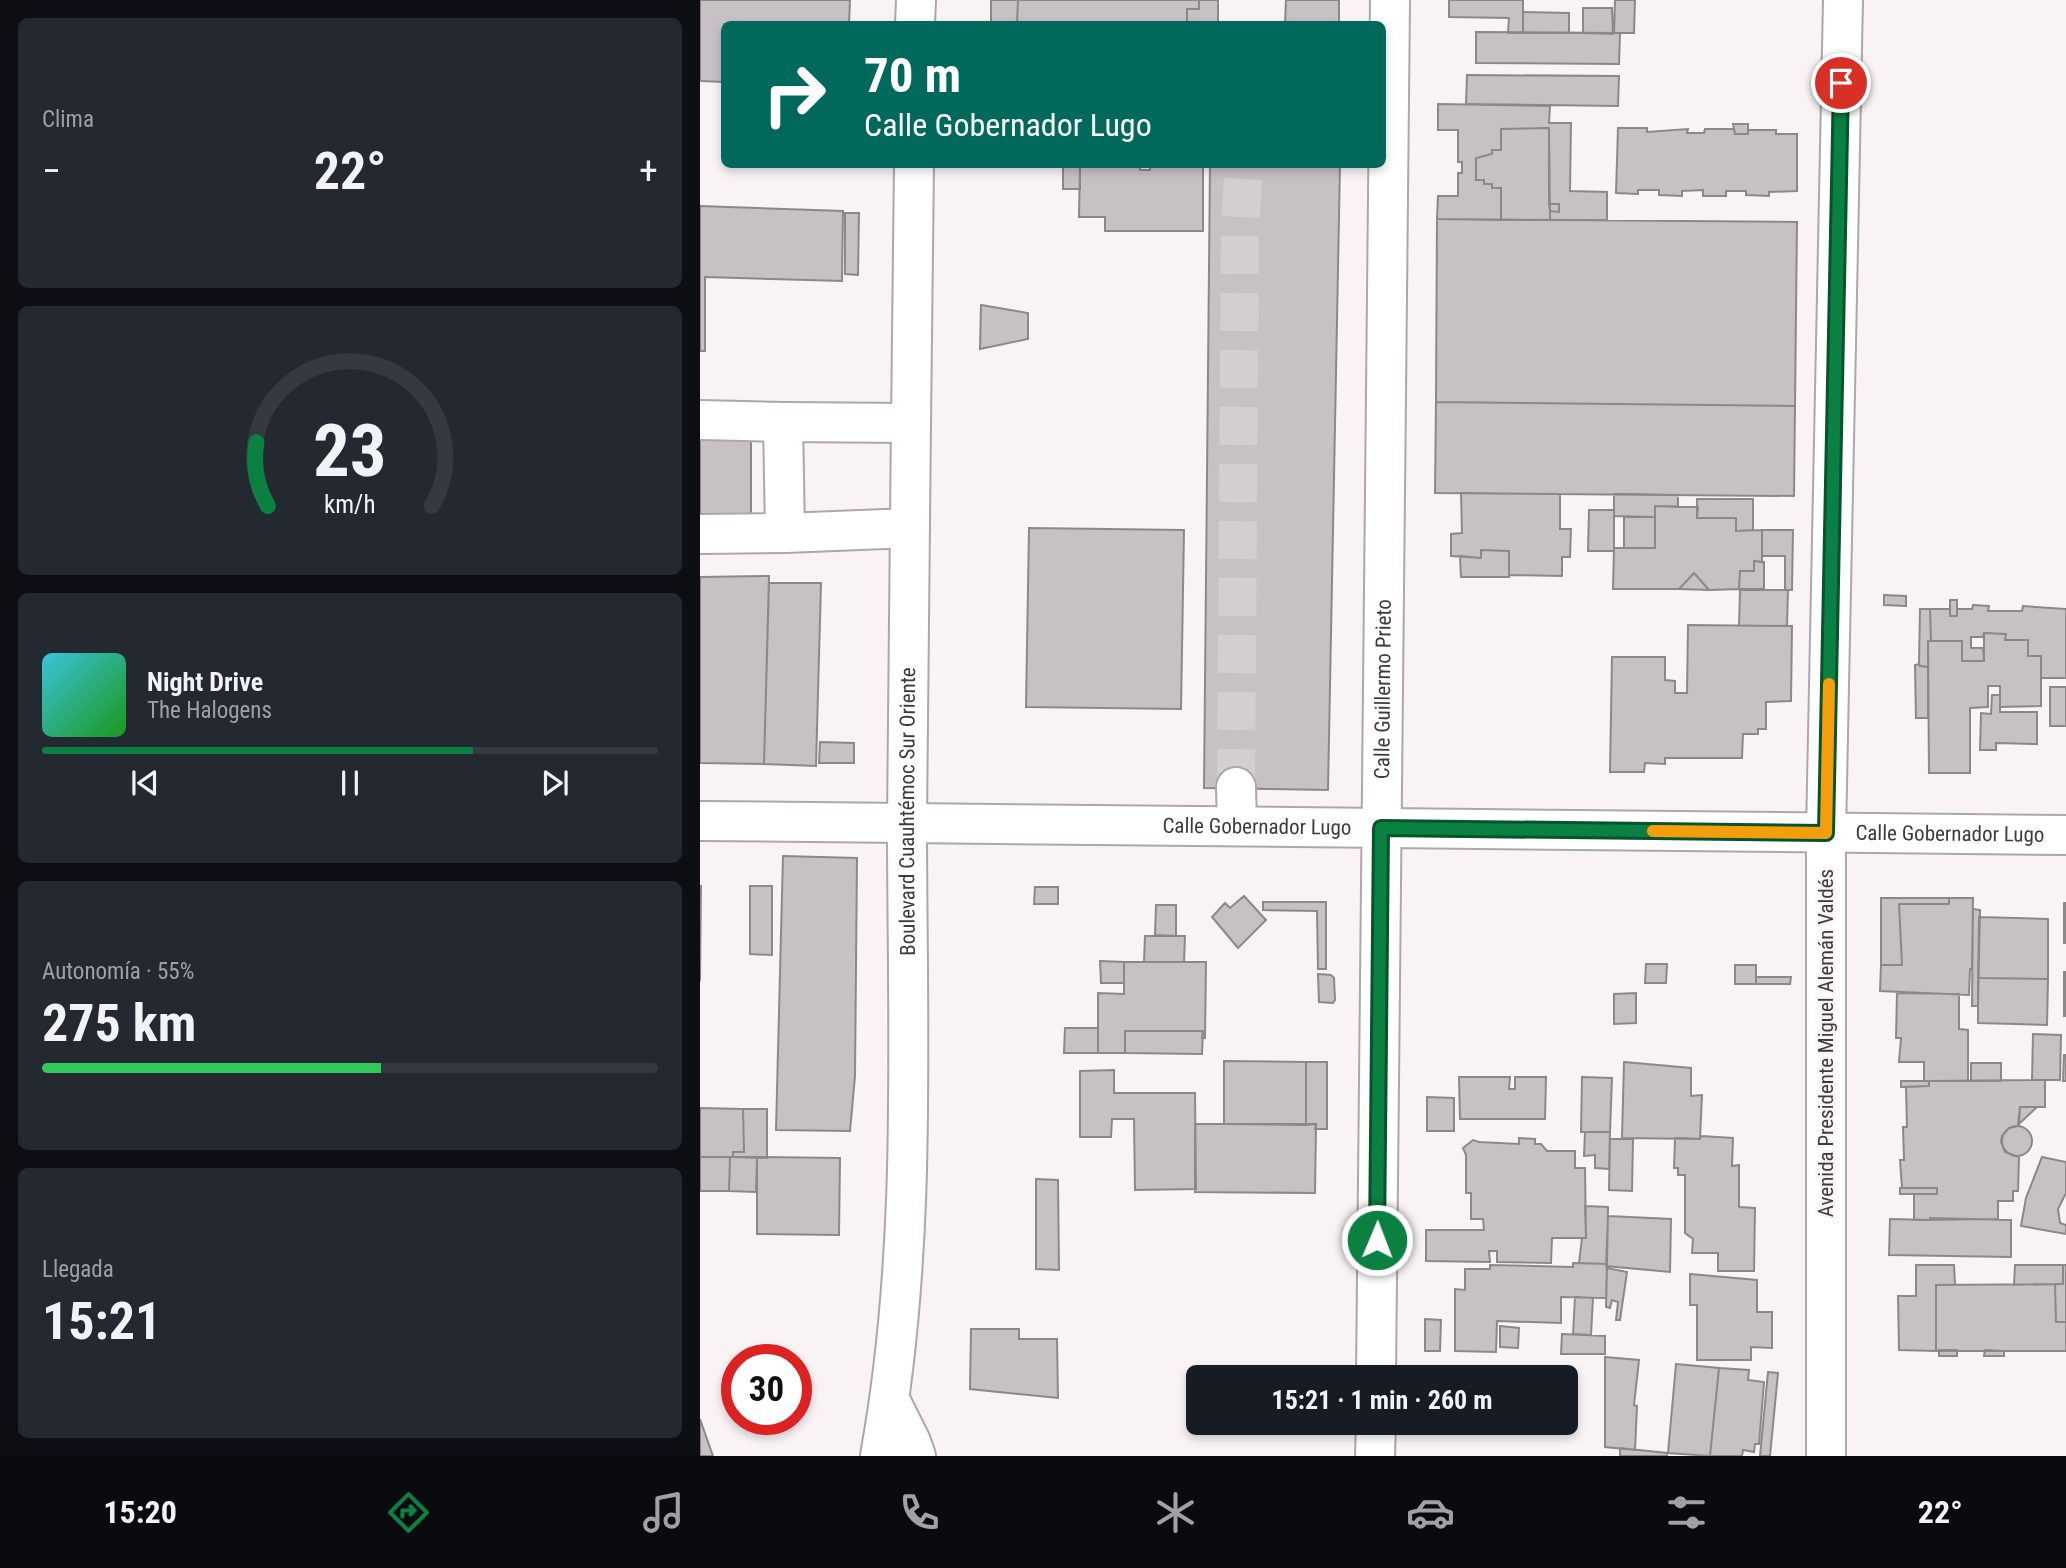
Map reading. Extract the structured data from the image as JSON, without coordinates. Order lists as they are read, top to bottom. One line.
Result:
{"streets":{"street":["Calle Guillermo Prieto","Boulevard Cuauhtémoc Sur Oriente","Calle Gobernador Lugo","Avenida Presidente Miguel Alemán Valdés"]},"crossings":[["Calle Guillermo Prieto","Calle Gobernador Lugo"],["Boulevard Cuauhtémoc Sur Oriente","Calle Gobernador Lugo"],["Calle Gobernador Lugo","Avenida Presidente Miguel Alemán Valdés"]],"page":{"tile":["Clima",["Autonomía · 55%","275 km"],["Llegada","15:21"]],"turn":["70 m","Calle Gobernador Lugo"],"heat":["−","22°","+"],"song":["Night Drive","The Halogens"],"limit":"30","trip":"15:21 · 1 min · 260 m","tabs":["15:20","22°"],"gauge":["23","km/h"]}}
